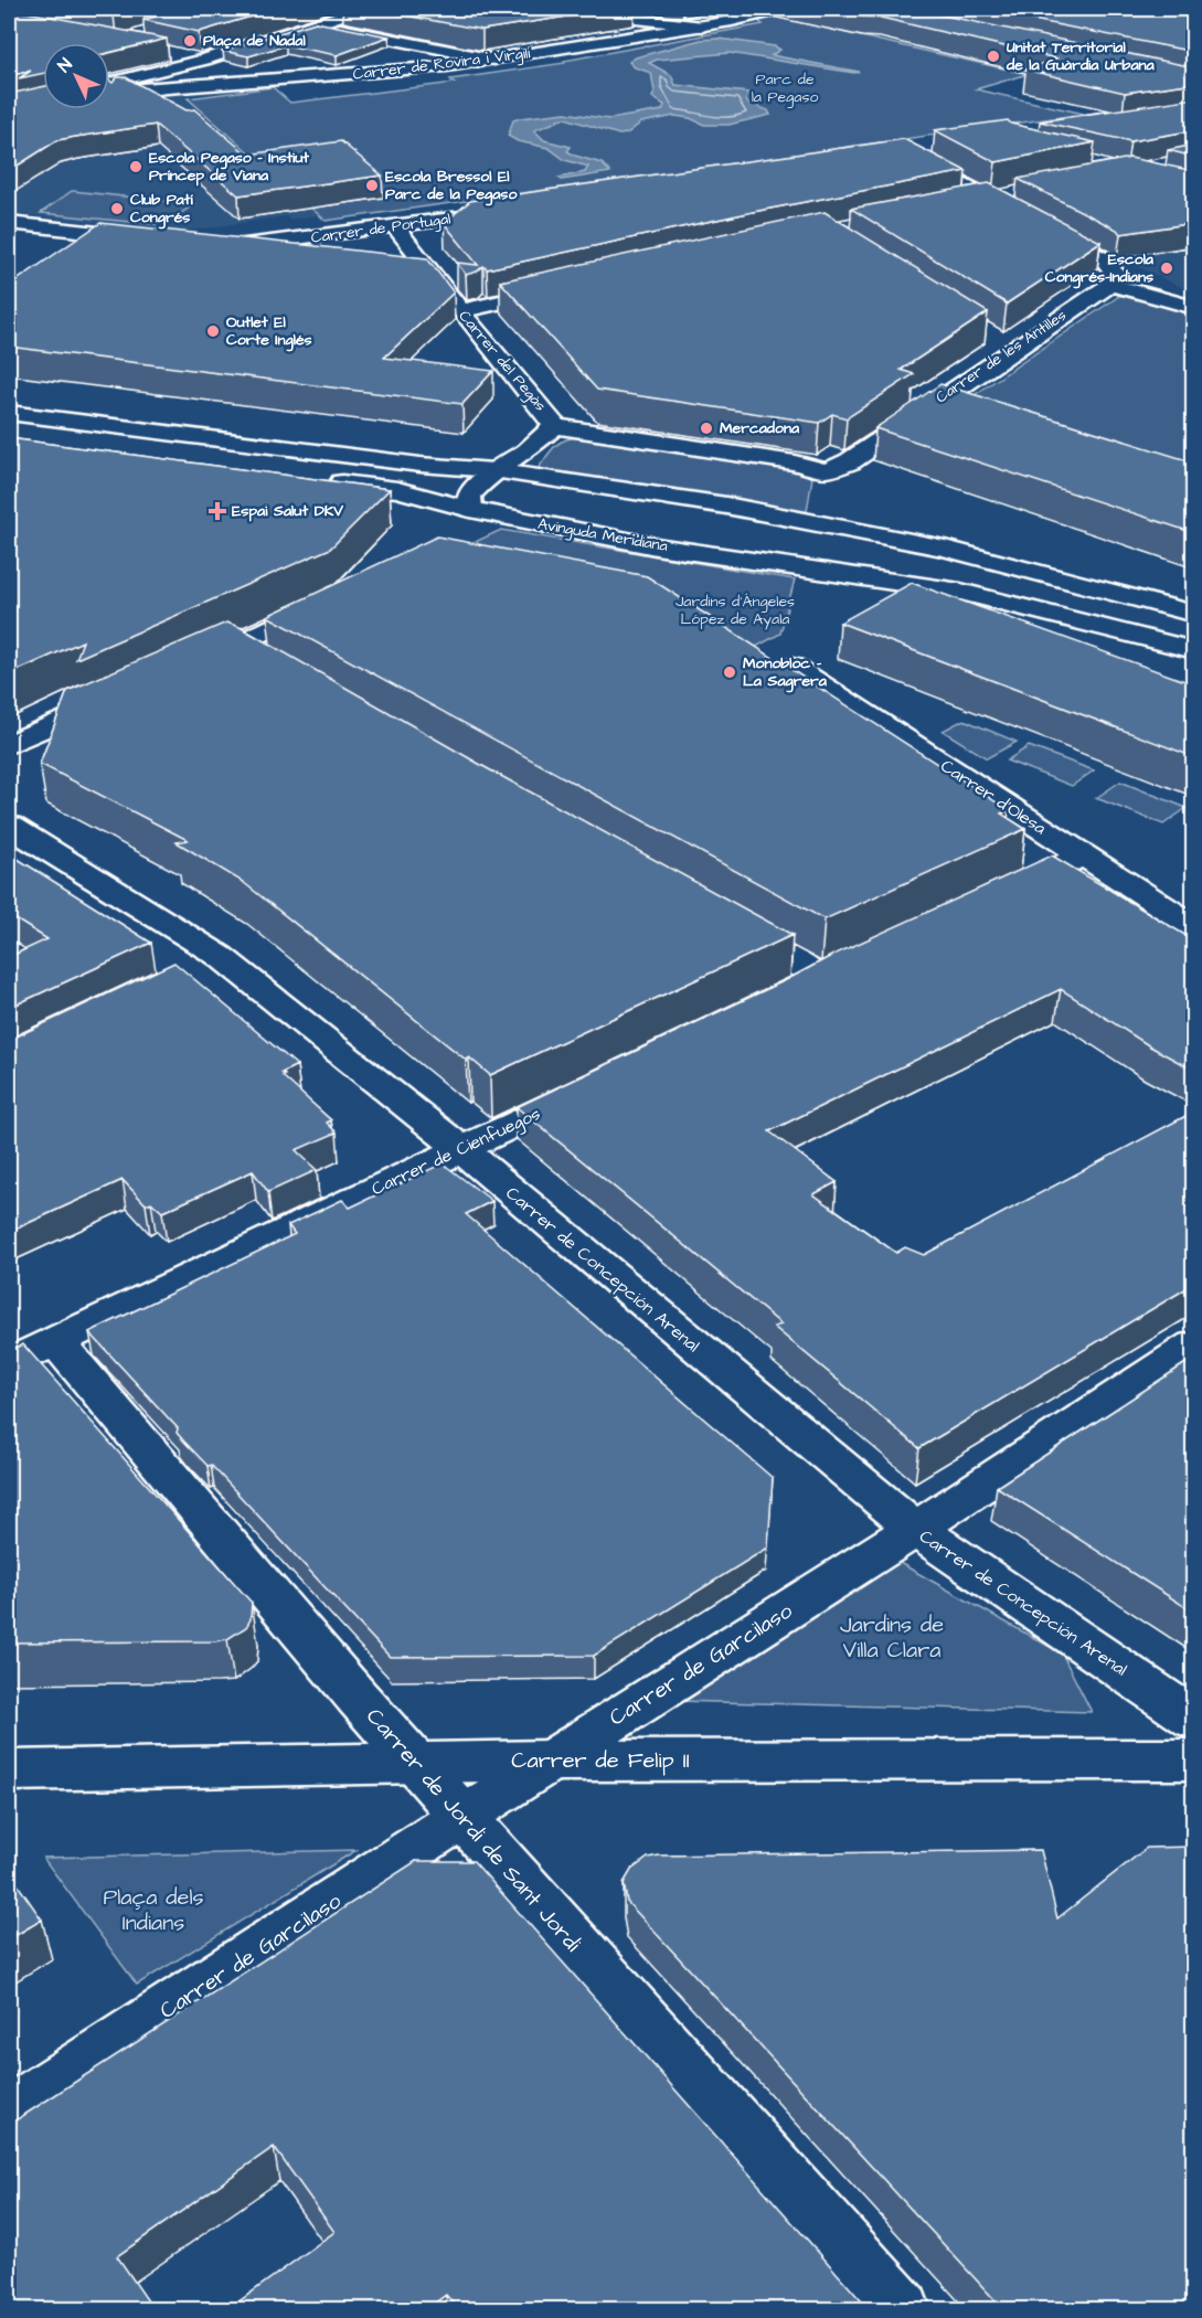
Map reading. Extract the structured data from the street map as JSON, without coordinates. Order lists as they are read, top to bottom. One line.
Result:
{"streets":{"street":["Carrer de Rovira i Virgili","Carrer de Portugal","Carrer de les Antilles","Carrer del Pegàs","Avinguda Meridiana","Carrer d'Olesa","Carrer de Cienfuegos","Carrer de Concepción Arenal","Carrer de Garcilaso","Carrer de Felip II","Carrer de Jordi de Sant Jordi"]},"crossings":[["Carrer de Portugal","Carrer del Pegàs"],["Carrer de les Antilles","Carrer del Pegàs"],["Carrer del Pegàs","Avinguda Meridiana"],["Carrer de Cienfuegos","Carrer de Concepción Arenal"],["Carrer de Cienfuegos","Carrer de Jordi de Sant Jordi"],["Carrer de Concepción Arenal","Carrer de Garcilaso"],["Carrer de Garcilaso","Carrer de Felip II"],["Carrer de Garcilaso","Carrer de Jordi de Sant Jordi"],["Carrer de Felip II","Carrer de Jordi de Sant Jordi"]],"parks":["Parc de la Pegaso","Jardins d'Ángeles López de Ayala","Jardins de Villa Clara","Plaça dels Indians"],"places":{"other":["Plaça de Nadal","Unitat Territorial de la Guàrdia Urbana","Escola Pegaso - Instiut Príncep de Viana","Escola Bressol El Parc de la Pegaso","Club Patí Congrés","Escola Congrés-Indians","Outlet El Corte Inglés","Mercadona","Monobloc - La Sagrera"],"health":["Espai Salut DKV"]},"north":"top left"}
